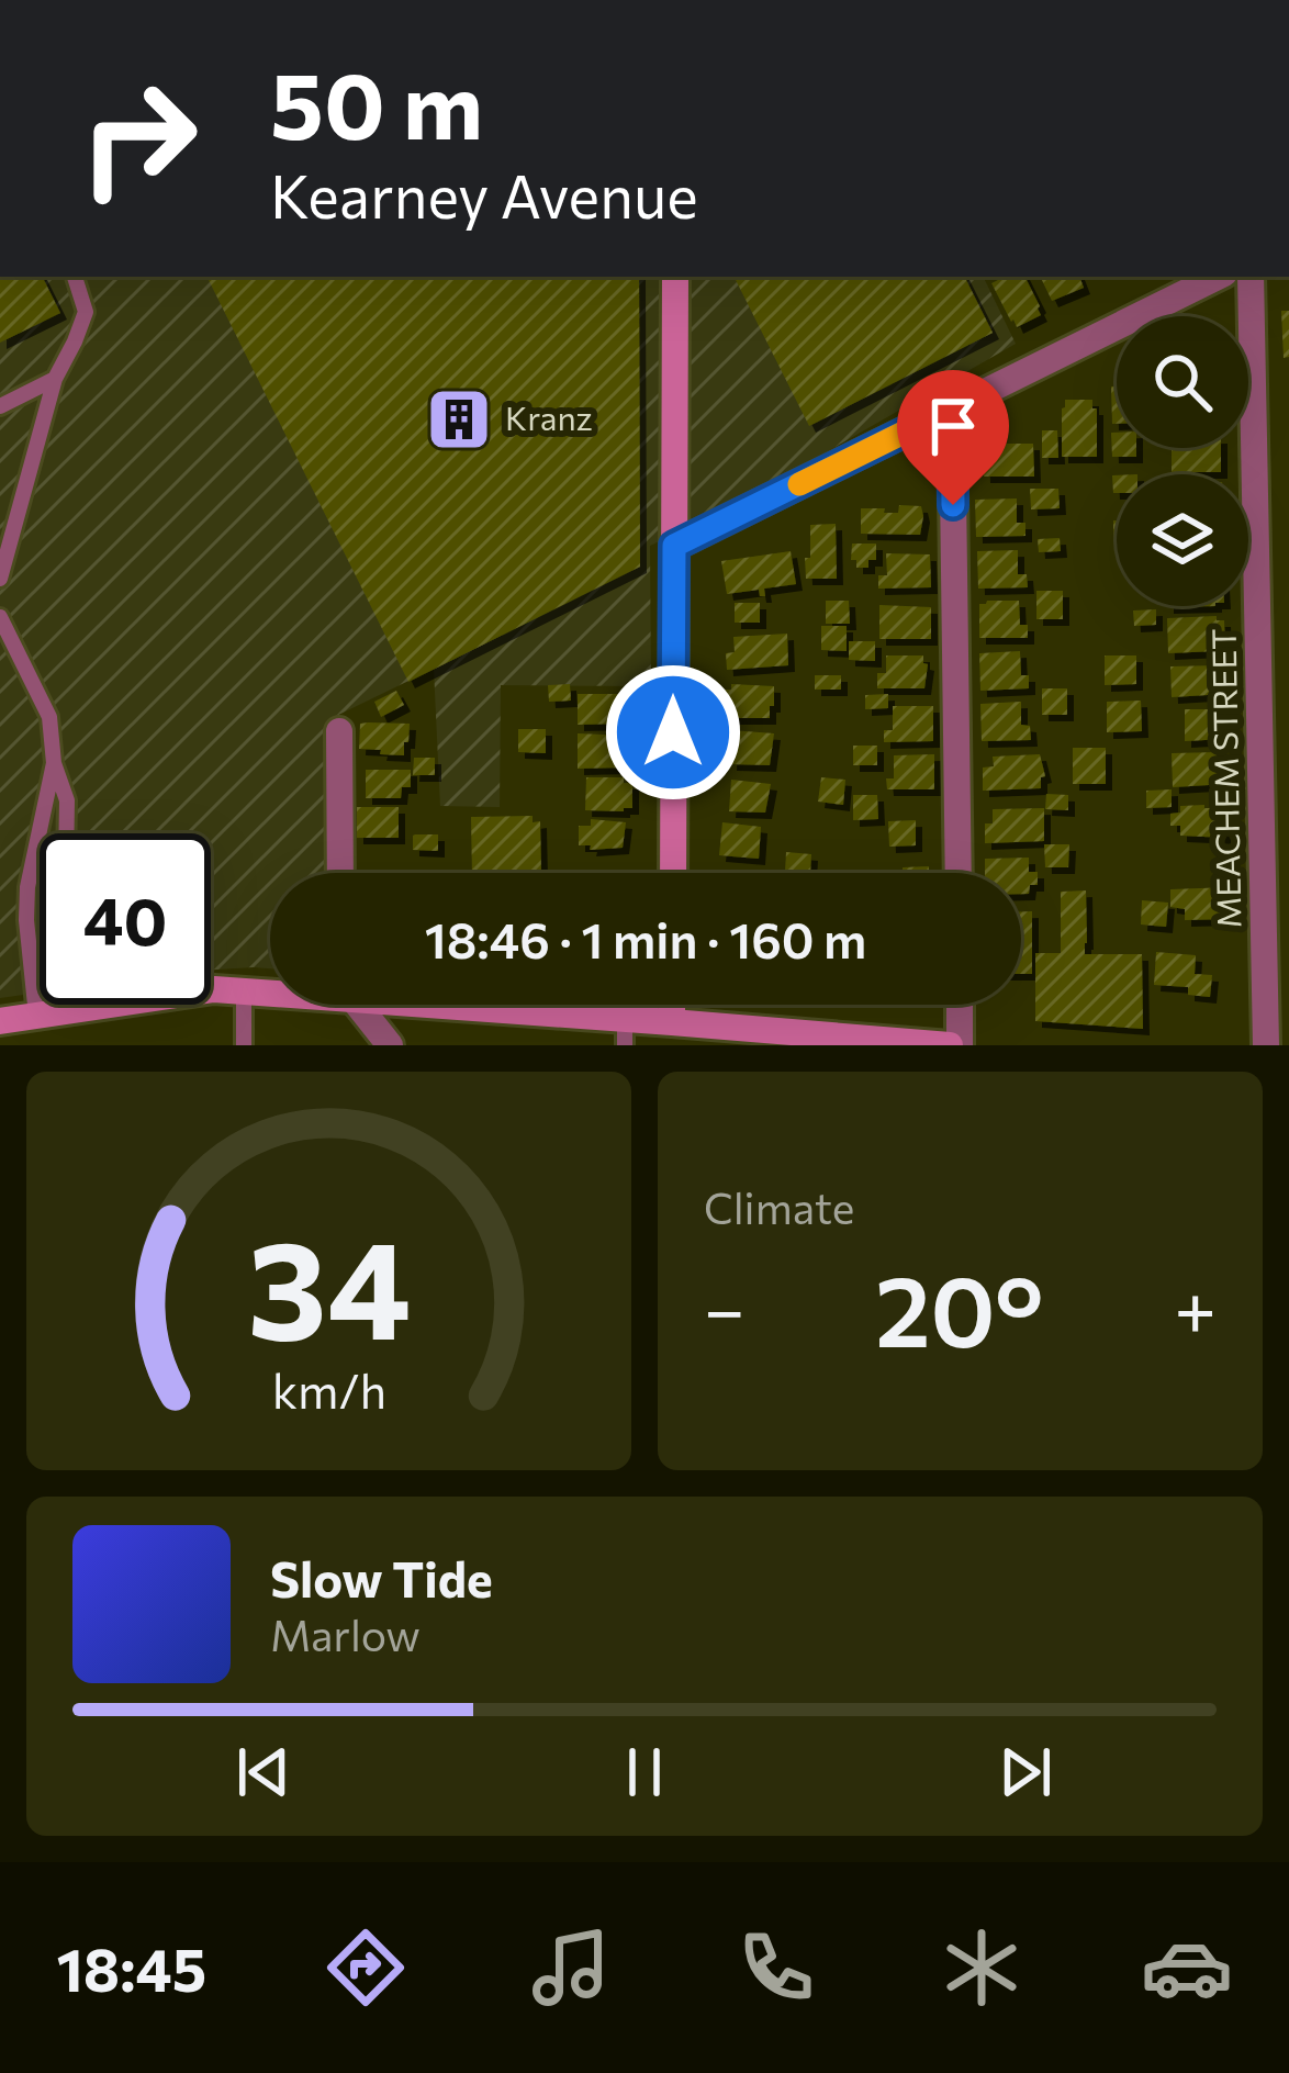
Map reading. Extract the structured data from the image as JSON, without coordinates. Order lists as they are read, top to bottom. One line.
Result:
{"streets":{"street":["MEACHEM STREET"]},"places":{"building":["Kranz"]},"page":{"turn":["50 m","Kearney Avenue"],"limit":"40","trip":"18:46 · 1 min · 160 m","tile":"Climate","heat":["−","20°","+"],"song":["Slow Tide","Marlow"],"tabs":"18:45","gauge":["34","km/h"]}}
